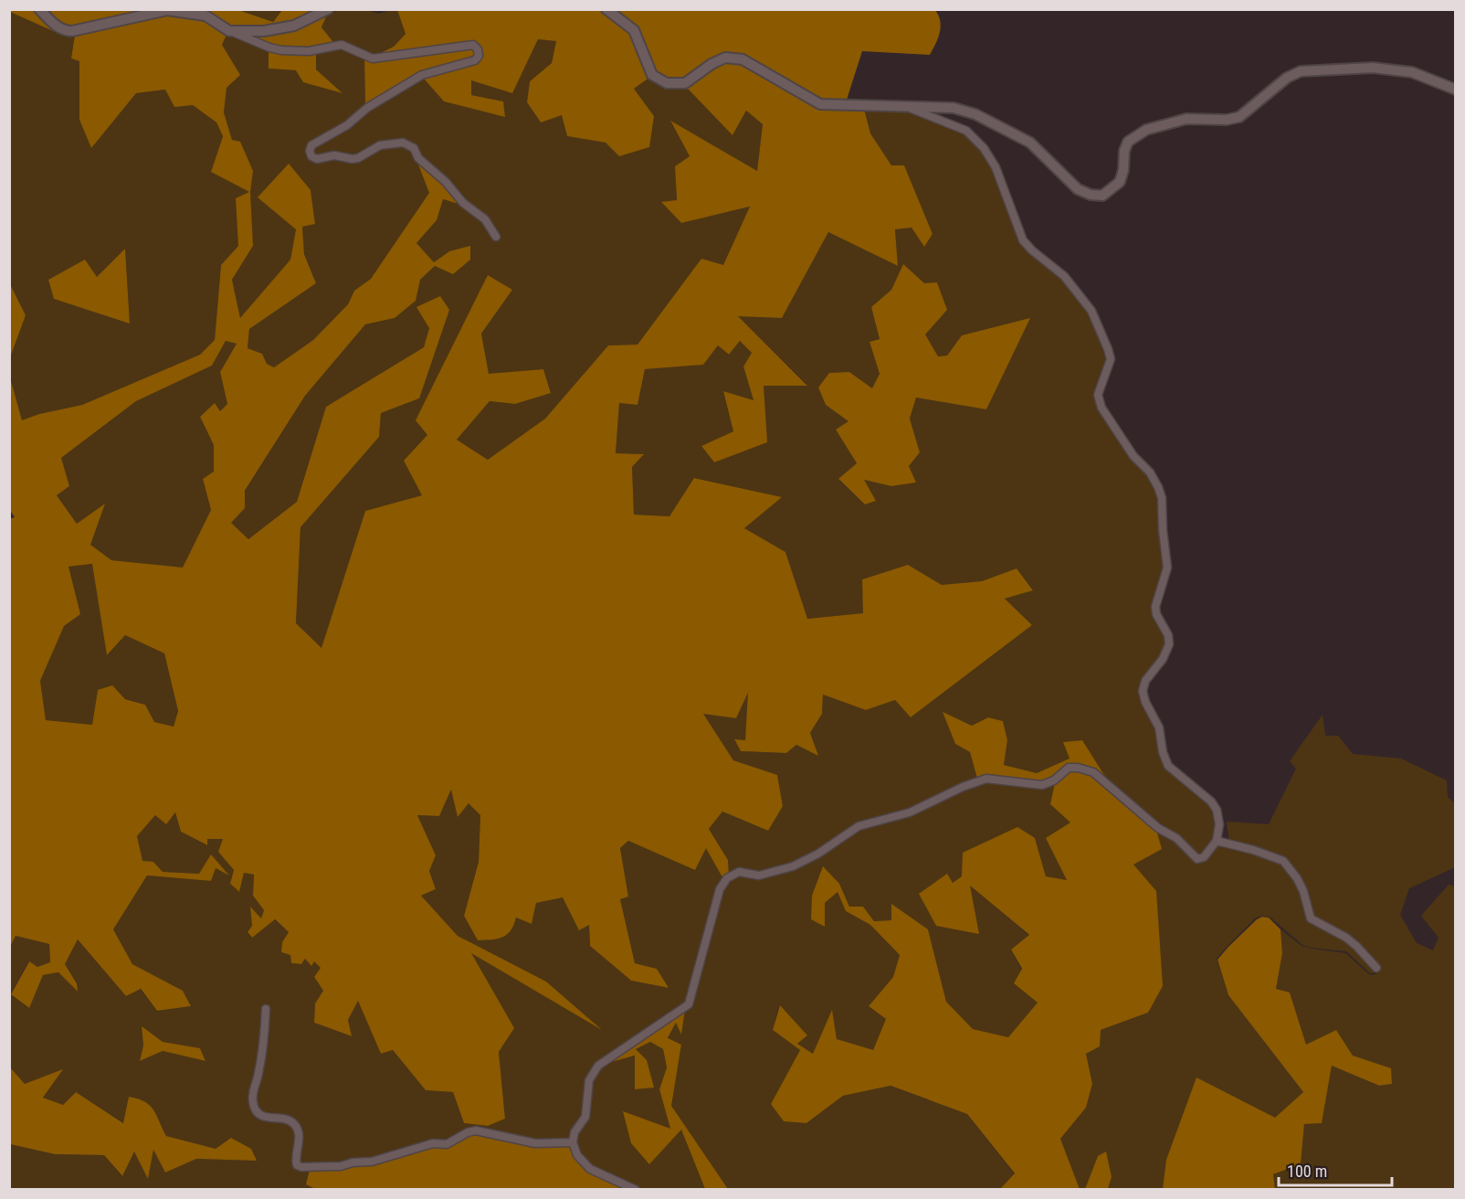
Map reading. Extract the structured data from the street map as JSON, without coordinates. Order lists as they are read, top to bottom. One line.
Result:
{"scale_bar":"100 m"}
